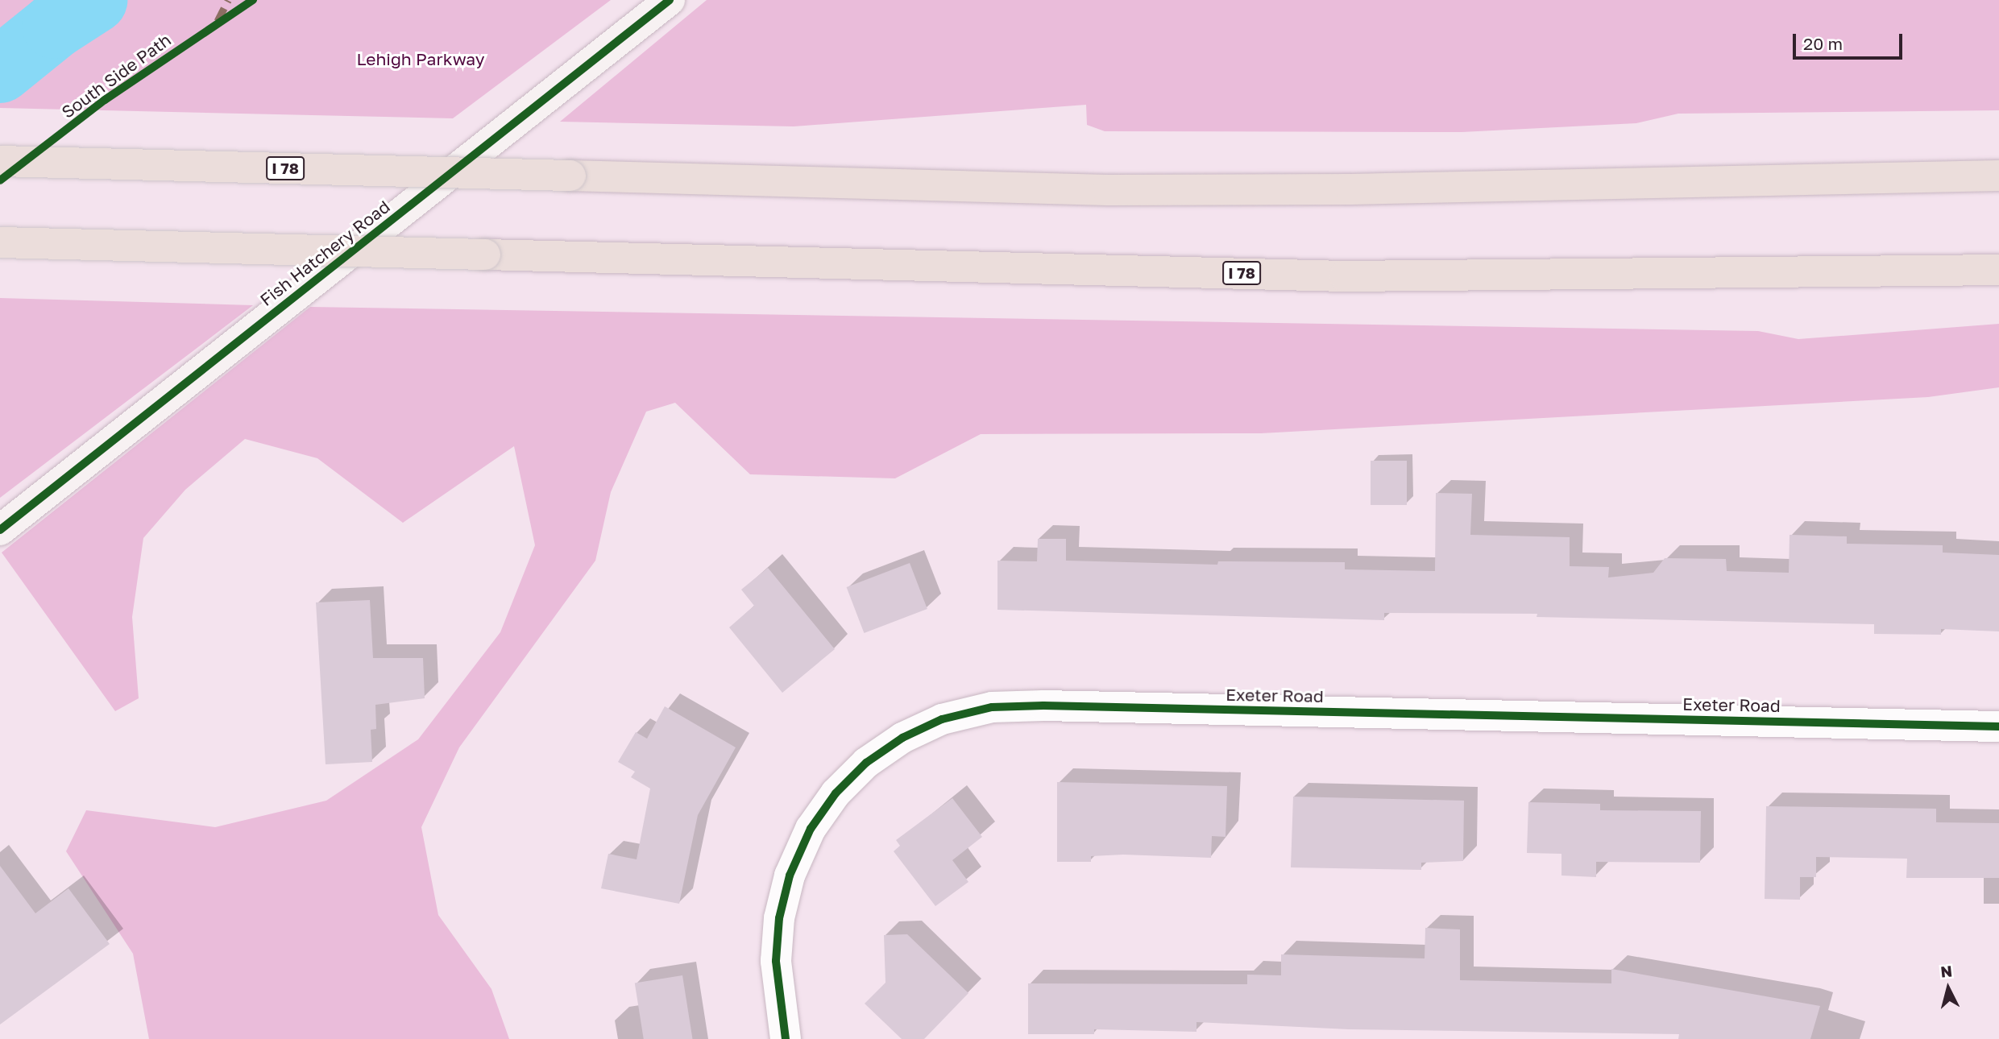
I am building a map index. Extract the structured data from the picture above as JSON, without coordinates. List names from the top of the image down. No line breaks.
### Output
{"streets":{"highway":["I 78"],"street":["Fish Hatchery Road","Exeter Road"],"cycle path":["South Side Path"]},"parks":["Lehigh Parkway"],"scale_bar":"20 m","north":"top"}
